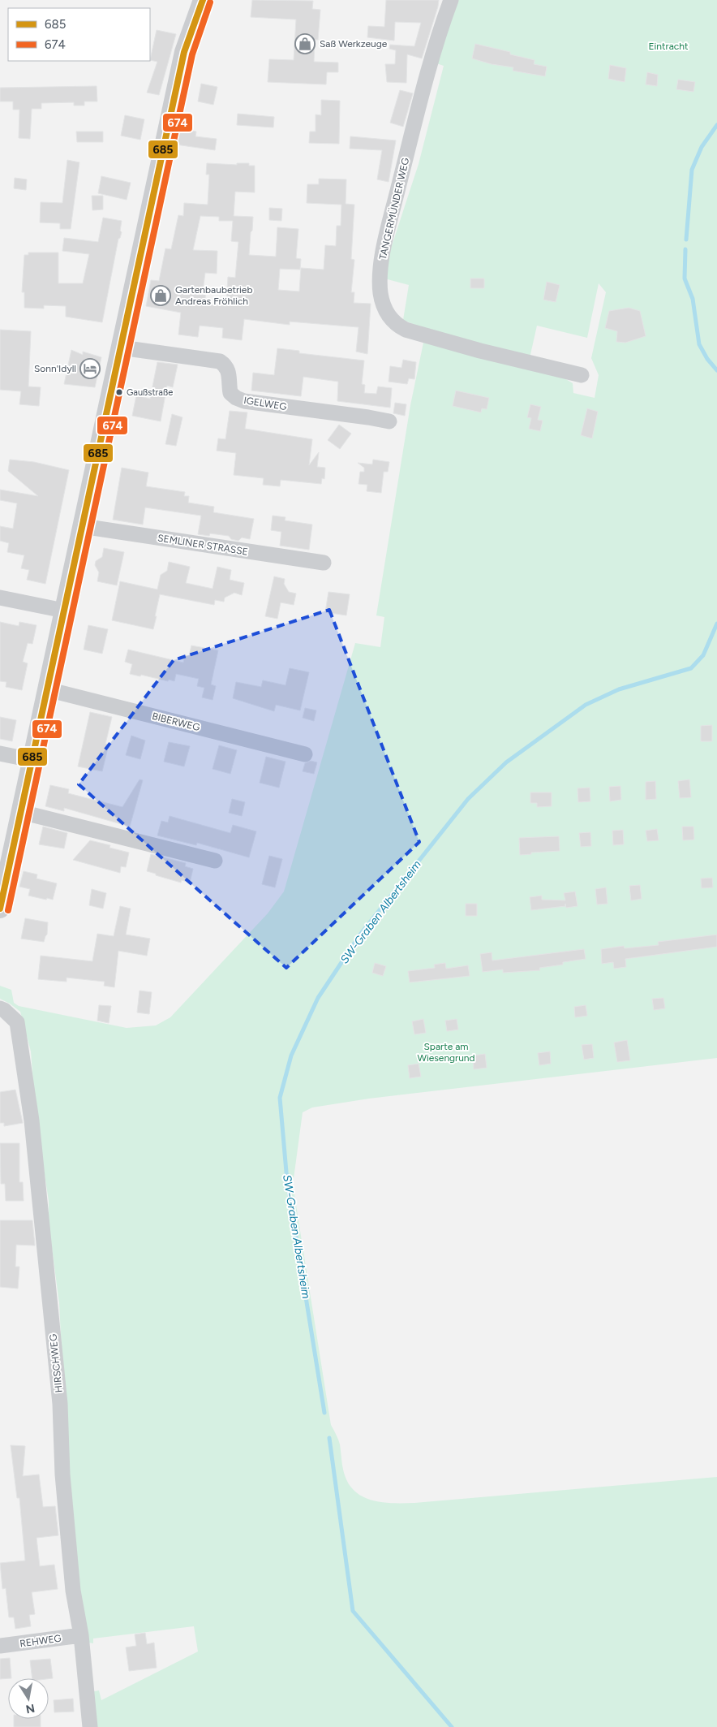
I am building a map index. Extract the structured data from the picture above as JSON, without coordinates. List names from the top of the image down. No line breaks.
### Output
{"streets":{"street":["TANGERMÜNDER WEG","IGELWEG","SEMLINER STRASSE","BIBERWEG","HIRSCHWEG","REHWEG"]},"crossings":[["HIRSCHWEG","REHWEG"]],"water":["SW-Graben Albertsheim"],"parks":["Eintracht","Sparte am Wiesengrund"],"places":{"shop":["Saß Werkzeuge","Gartenbaubetrieb Andreas Fröhlich"],"hotel":["Sonn'Idyll"],"other":["Gaußstraße"]},"lines":["transit line 685","transit line 674"],"legend":["685","674"],"north":"bottom"}
